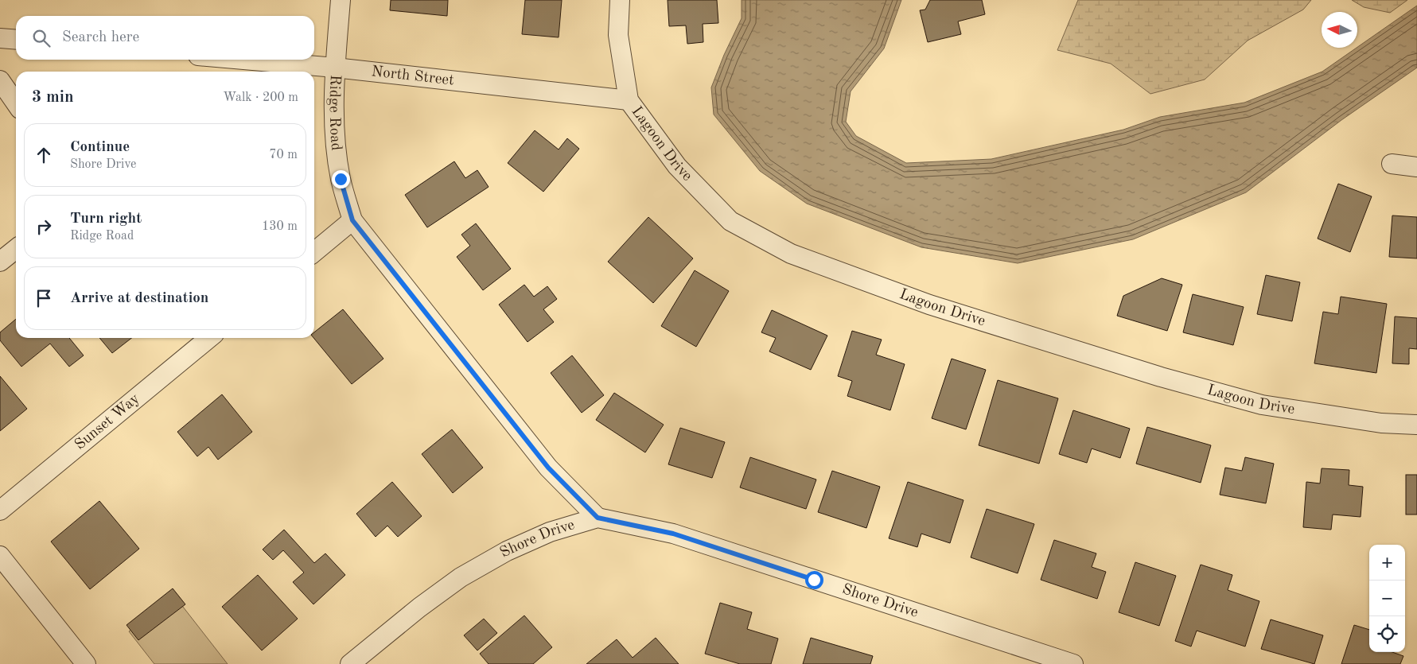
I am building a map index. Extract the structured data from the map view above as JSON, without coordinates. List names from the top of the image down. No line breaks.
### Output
{"streets":{"street":["North Street","Ridge Road","Lagoon Drive","Sunset Way","Shore Drive"]},"crossings":[["North Street","Ridge Road"],["North Street","Lagoon Drive"],["Ridge Road","Shore Drive"]],"north":"left","page":{"search":"Search here","heading":["3 min","Walk · 200 m"],"list":[["Continue","Shore Drive","70 m"],["Turn right","Ridge Road","130 m"],"Arrive at destination"],"map_buttons":["+","−"]}}
